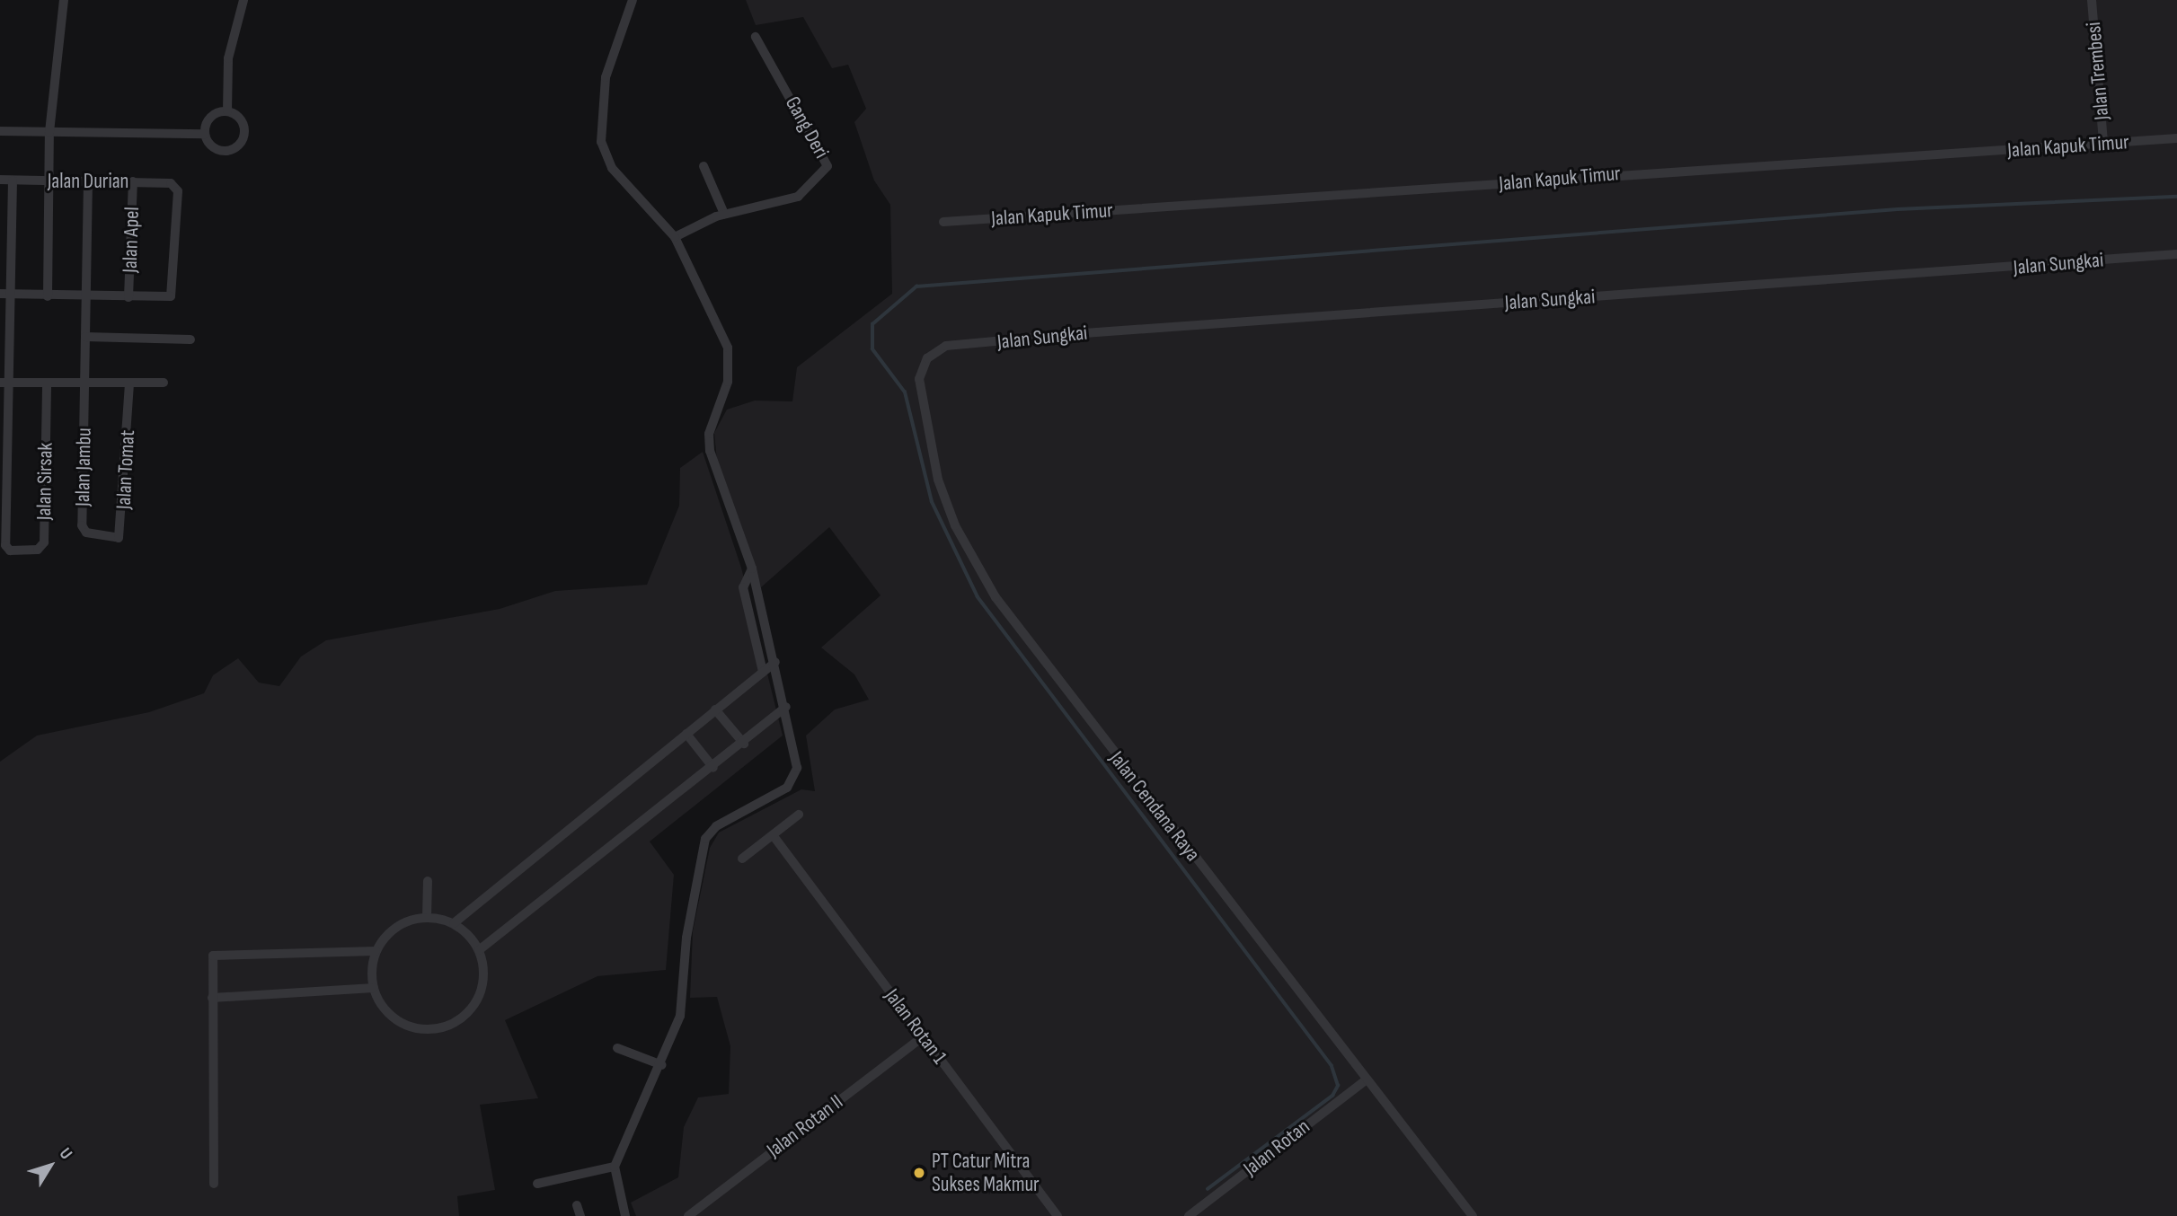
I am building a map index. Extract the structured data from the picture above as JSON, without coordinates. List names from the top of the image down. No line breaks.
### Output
{"streets":{"street":["Jalan Trembesi","Gang Deri","Jalan Kapuk Timur","Jalan Durian","Jalan Apel","Jalan Sungkai","Jalan Jambu","Jalan Tomat","Jalan Sirsak","Jalan Cendana Raya","Jalan Rotan 1","Jalan Rotan II","Jalan Rotan"]},"crossings":[["Jalan Trembesi","Jalan Kapuk Timur"],["Jalan Durian","Jalan Apel"],["Jalan Sungkai","Jalan Cendana Raya"],["Jalan Jambu","Jalan Tomat"],["Jalan Cendana Raya","Jalan Rotan"],["Jalan Rotan 1","Jalan Rotan II"]],"places":["PT Catur Mitra Sukses Makmur"],"north":"top right"}
